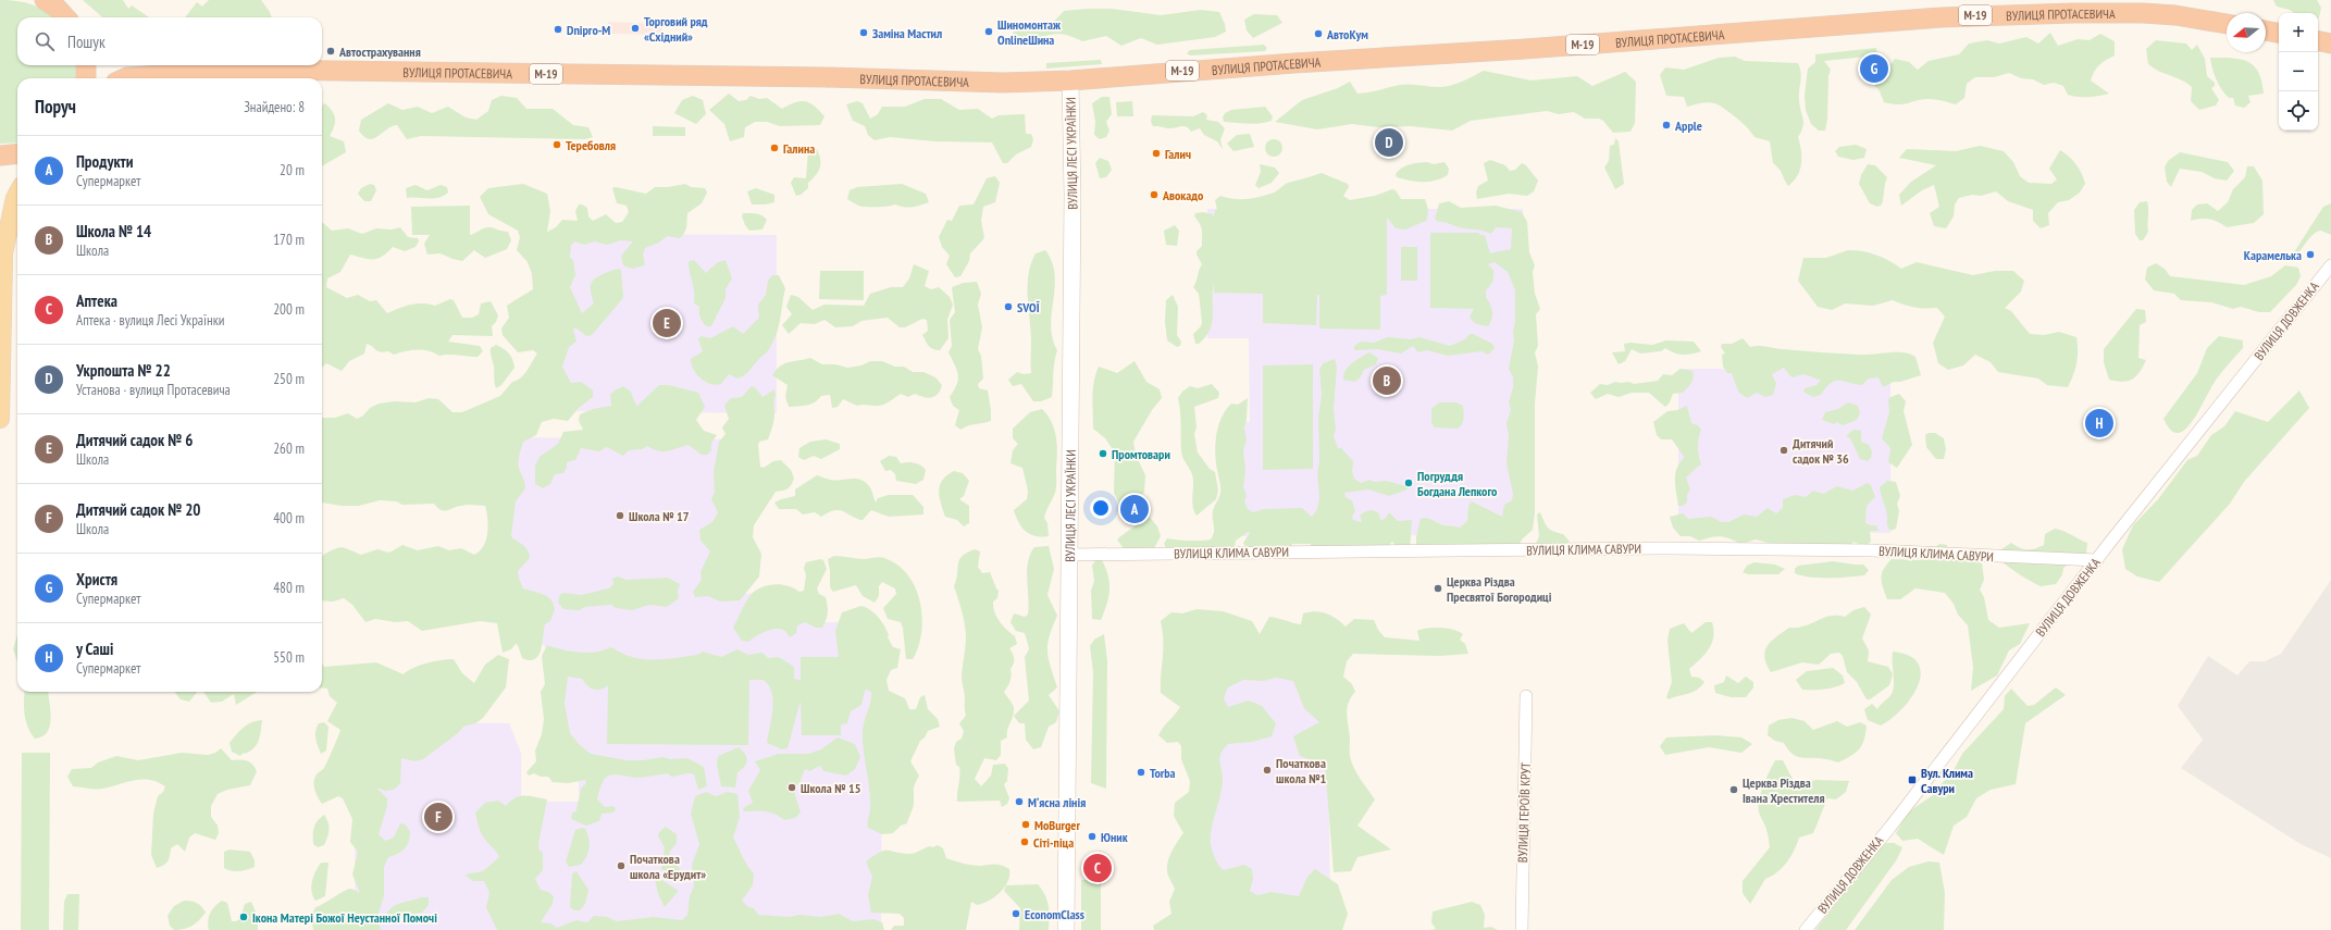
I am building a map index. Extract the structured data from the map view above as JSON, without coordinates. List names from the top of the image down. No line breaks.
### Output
{"streets":{"highway":["ВУЛИЦЯ ПРОТАСЕВИЧА","М-19"],"main road":["ВУЛИЦЯ ЛЕСІ УКРАЇНКИ"],"street":["ВУЛИЦЯ ДОВЖЕНКА","ВУЛИЦЯ КЛИМА САВУРИ","ВУЛИЦЯ ГЕРОЇВ КРУТ"]},"crossings":[["ВУЛИЦЯ ПРОТАСЕВИЧА","ВУЛИЦЯ ЛЕСІ УКРАЇНКИ"],["ВУЛИЦЯ ЛЕСІ УКРАЇНКИ","ВУЛИЦЯ КЛИМА САВУРИ"],["ВУЛИЦЯ ДОВЖЕНКА","ВУЛИЦЯ КЛИМА САВУРИ"]],"places":{"other":["Торговий ряд «Східний»","Dnipro-M","Шиномонтаж OnlineШина","Заміна Мастил","АвтоКум","Автострахування","Apple","Теребовля","Галина","Галич","Авокадо","Карамелька","SVOЇ","Дитячий садок № 36","Промтовари","Погруддя Богдана Лепкого","Школа № 17","Церква Різдва Пресвятої Богородиці","Початкова школа №1","Torba","Школа № 15","Церква Різдва Івана Хрестителя","Мʼясна лінія","MoBurger","Юник","Сіті-піца","Початкова школа «Ерудит»","EconomClass","Ікона Матері Божої Неустанної Помочі"],"transit":["Вул. Клима Савури"]},"north":"left","page":{"map_buttons":["+","−"],"search":"Пошук","pins":["G","D","E","B","H","A","F","C"],"heading":["Поруч","Знайдено: 8"],"list":[{"mark":"A","name":"Продукти","note":"Супермаркет","value":"20 m"},{"mark":"B","name":"Школа № 14","note":"Школа","value":"170 m"},{"mark":"C","name":"Аптека","note":"Аптека · вулиця Лесі Українки","value":"200 m"},{"mark":"D","name":"Укрпошта № 22","note":"Установа · вулиця Протасевича","value":"250 m"},{"mark":"E","name":"Дитячий садок № 6","note":"Школа","value":"260 m"},{"mark":"F","name":"Дитячий садок № 20","note":"Школа","value":"400 m"},{"mark":"G","name":"Христя","note":"Супермаркет","value":"480 m"},{"mark":"H","name":"у Саші","note":"Супермаркет","value":"550 m"}]}}
